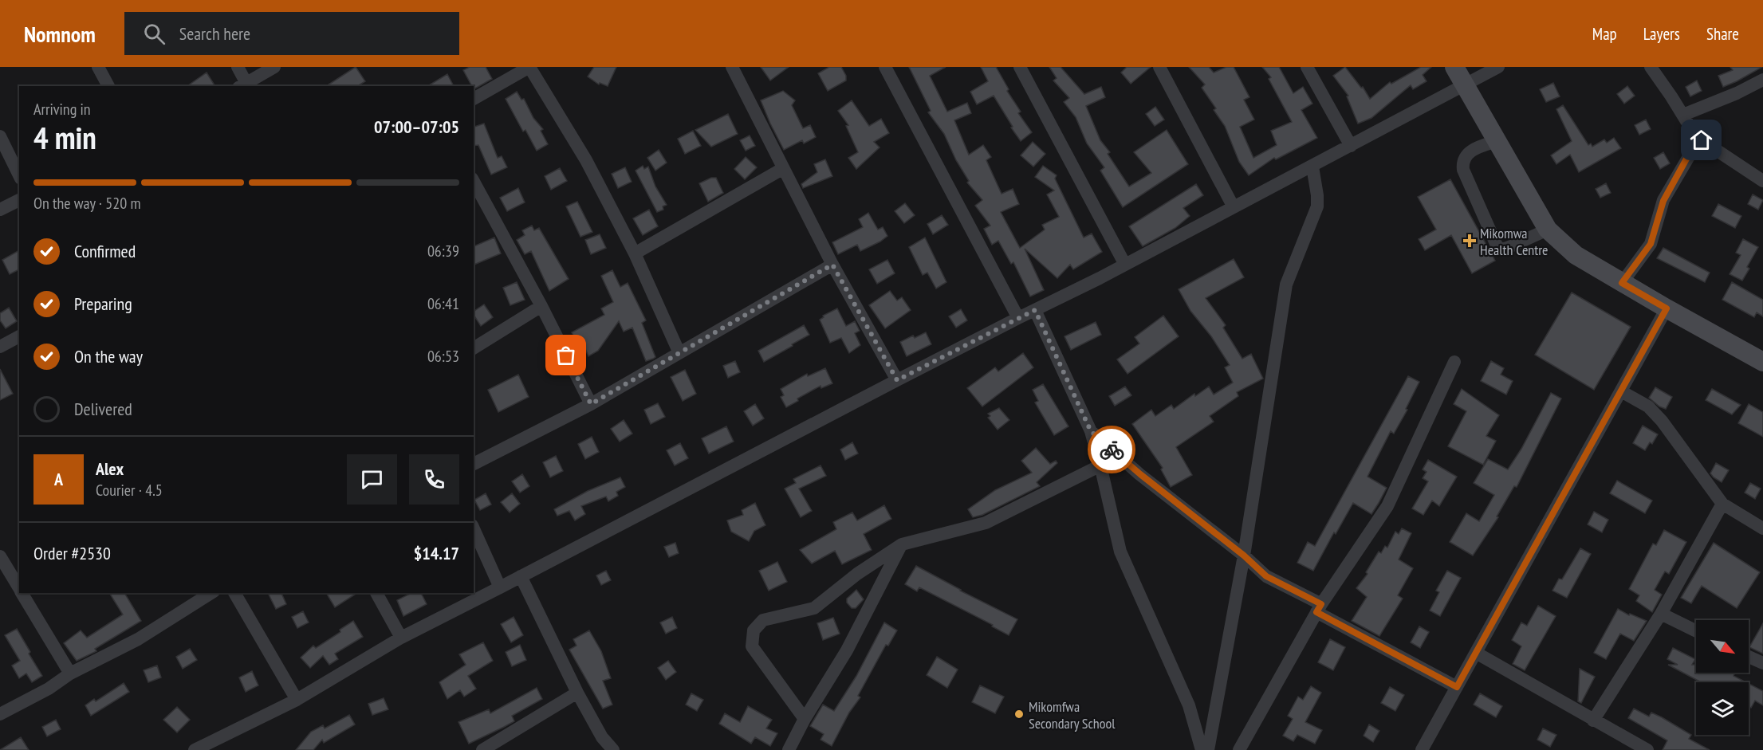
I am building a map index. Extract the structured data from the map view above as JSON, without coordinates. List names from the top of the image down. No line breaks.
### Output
{"places":{"health":["Mikomwa Health Centre"],"other":["Mikomfwa Secondary School"]},"north":"bottom right","page":{"header":"Nomnom","search":"Search here","nav":["Map","Layers","Share"],"heading":["4 min","Arriving in","07:00–07:05"],"panel":["Alex","Courier · 4.5","Order #2530","$14.17"],"bar":"On the way · 520 m","list":[["Confirmed","06:39"],["Preparing","06:41"],["On the way","06:53"],"Delivered"],"round":"A"}}
